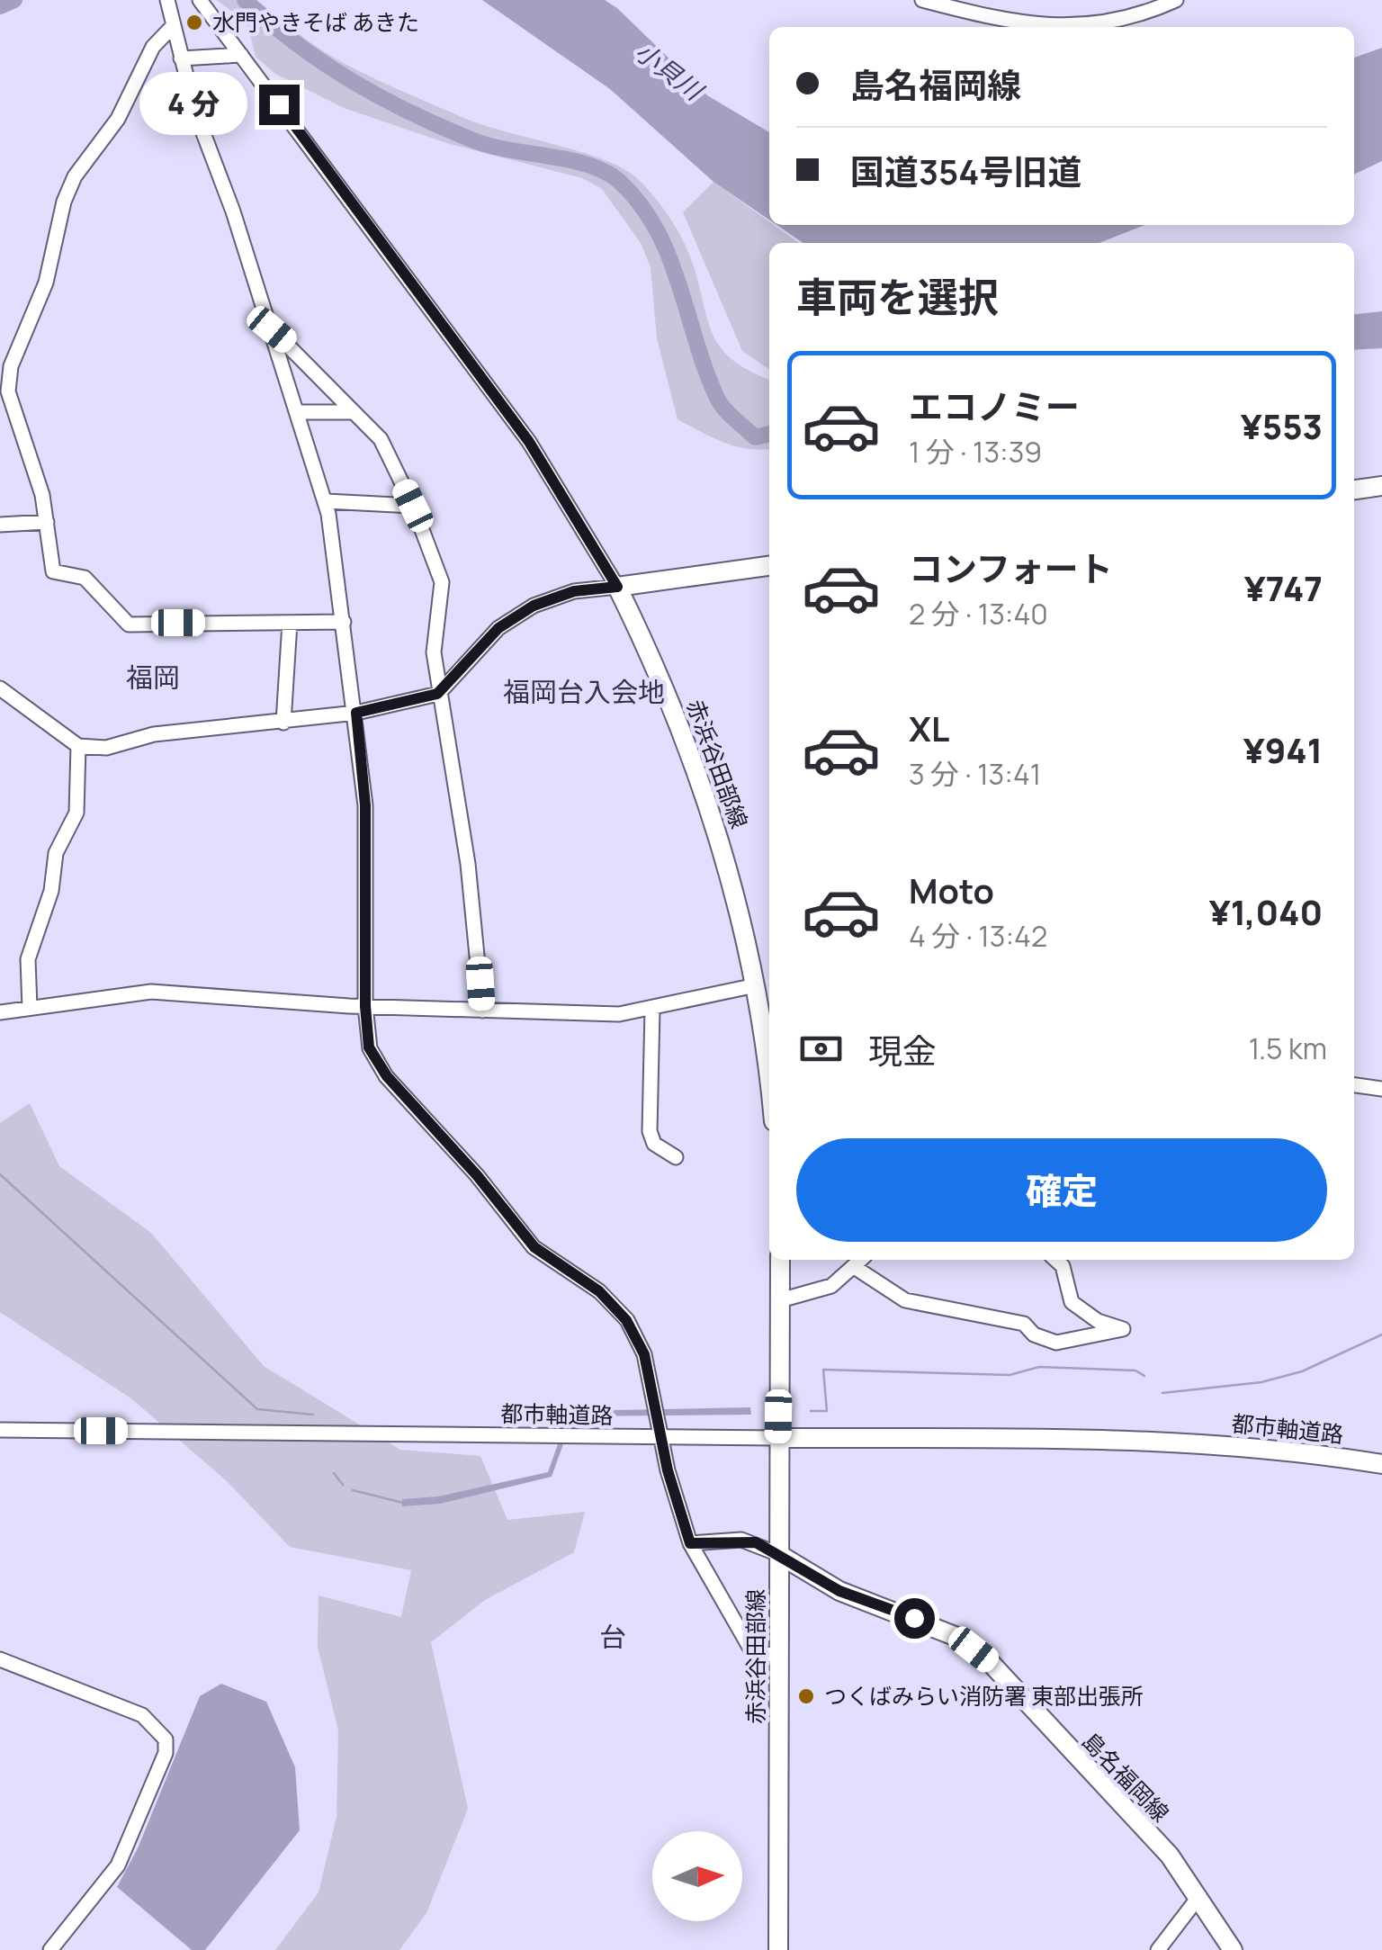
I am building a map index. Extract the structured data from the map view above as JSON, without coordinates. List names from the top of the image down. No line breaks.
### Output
{"streets":{"main road":["赤浜谷田部線","都市軸道路","島名福岡線"]},"crossings":[["赤浜谷田部線","都市軸道路"],["赤浜谷田部線","島名福岡線"]],"districts":["福岡","福岡台入会地","台"],"water":["小貝川"],"places":["水門やきそば あきた","つくばみらい消防署 東部出張所"],"north":"right","page":{"banner":["島名福岡線","国道354号旧道"],"bubble":"4 分","heading":"車両を選択","list":[{"name":"エコノミー","note":"1 分 · 13:39","value":"¥553"},{"name":"コンフォート","note":"2 分 · 13:40","value":"¥747"},{"name":"XL","note":"3 分 · 13:41","value":"¥941"},{"name":"Moto","note":"4 分 · 13:42","value":"¥1,040"}],"pay":["現金","1.5 km"],"buttons":"確定"}}
